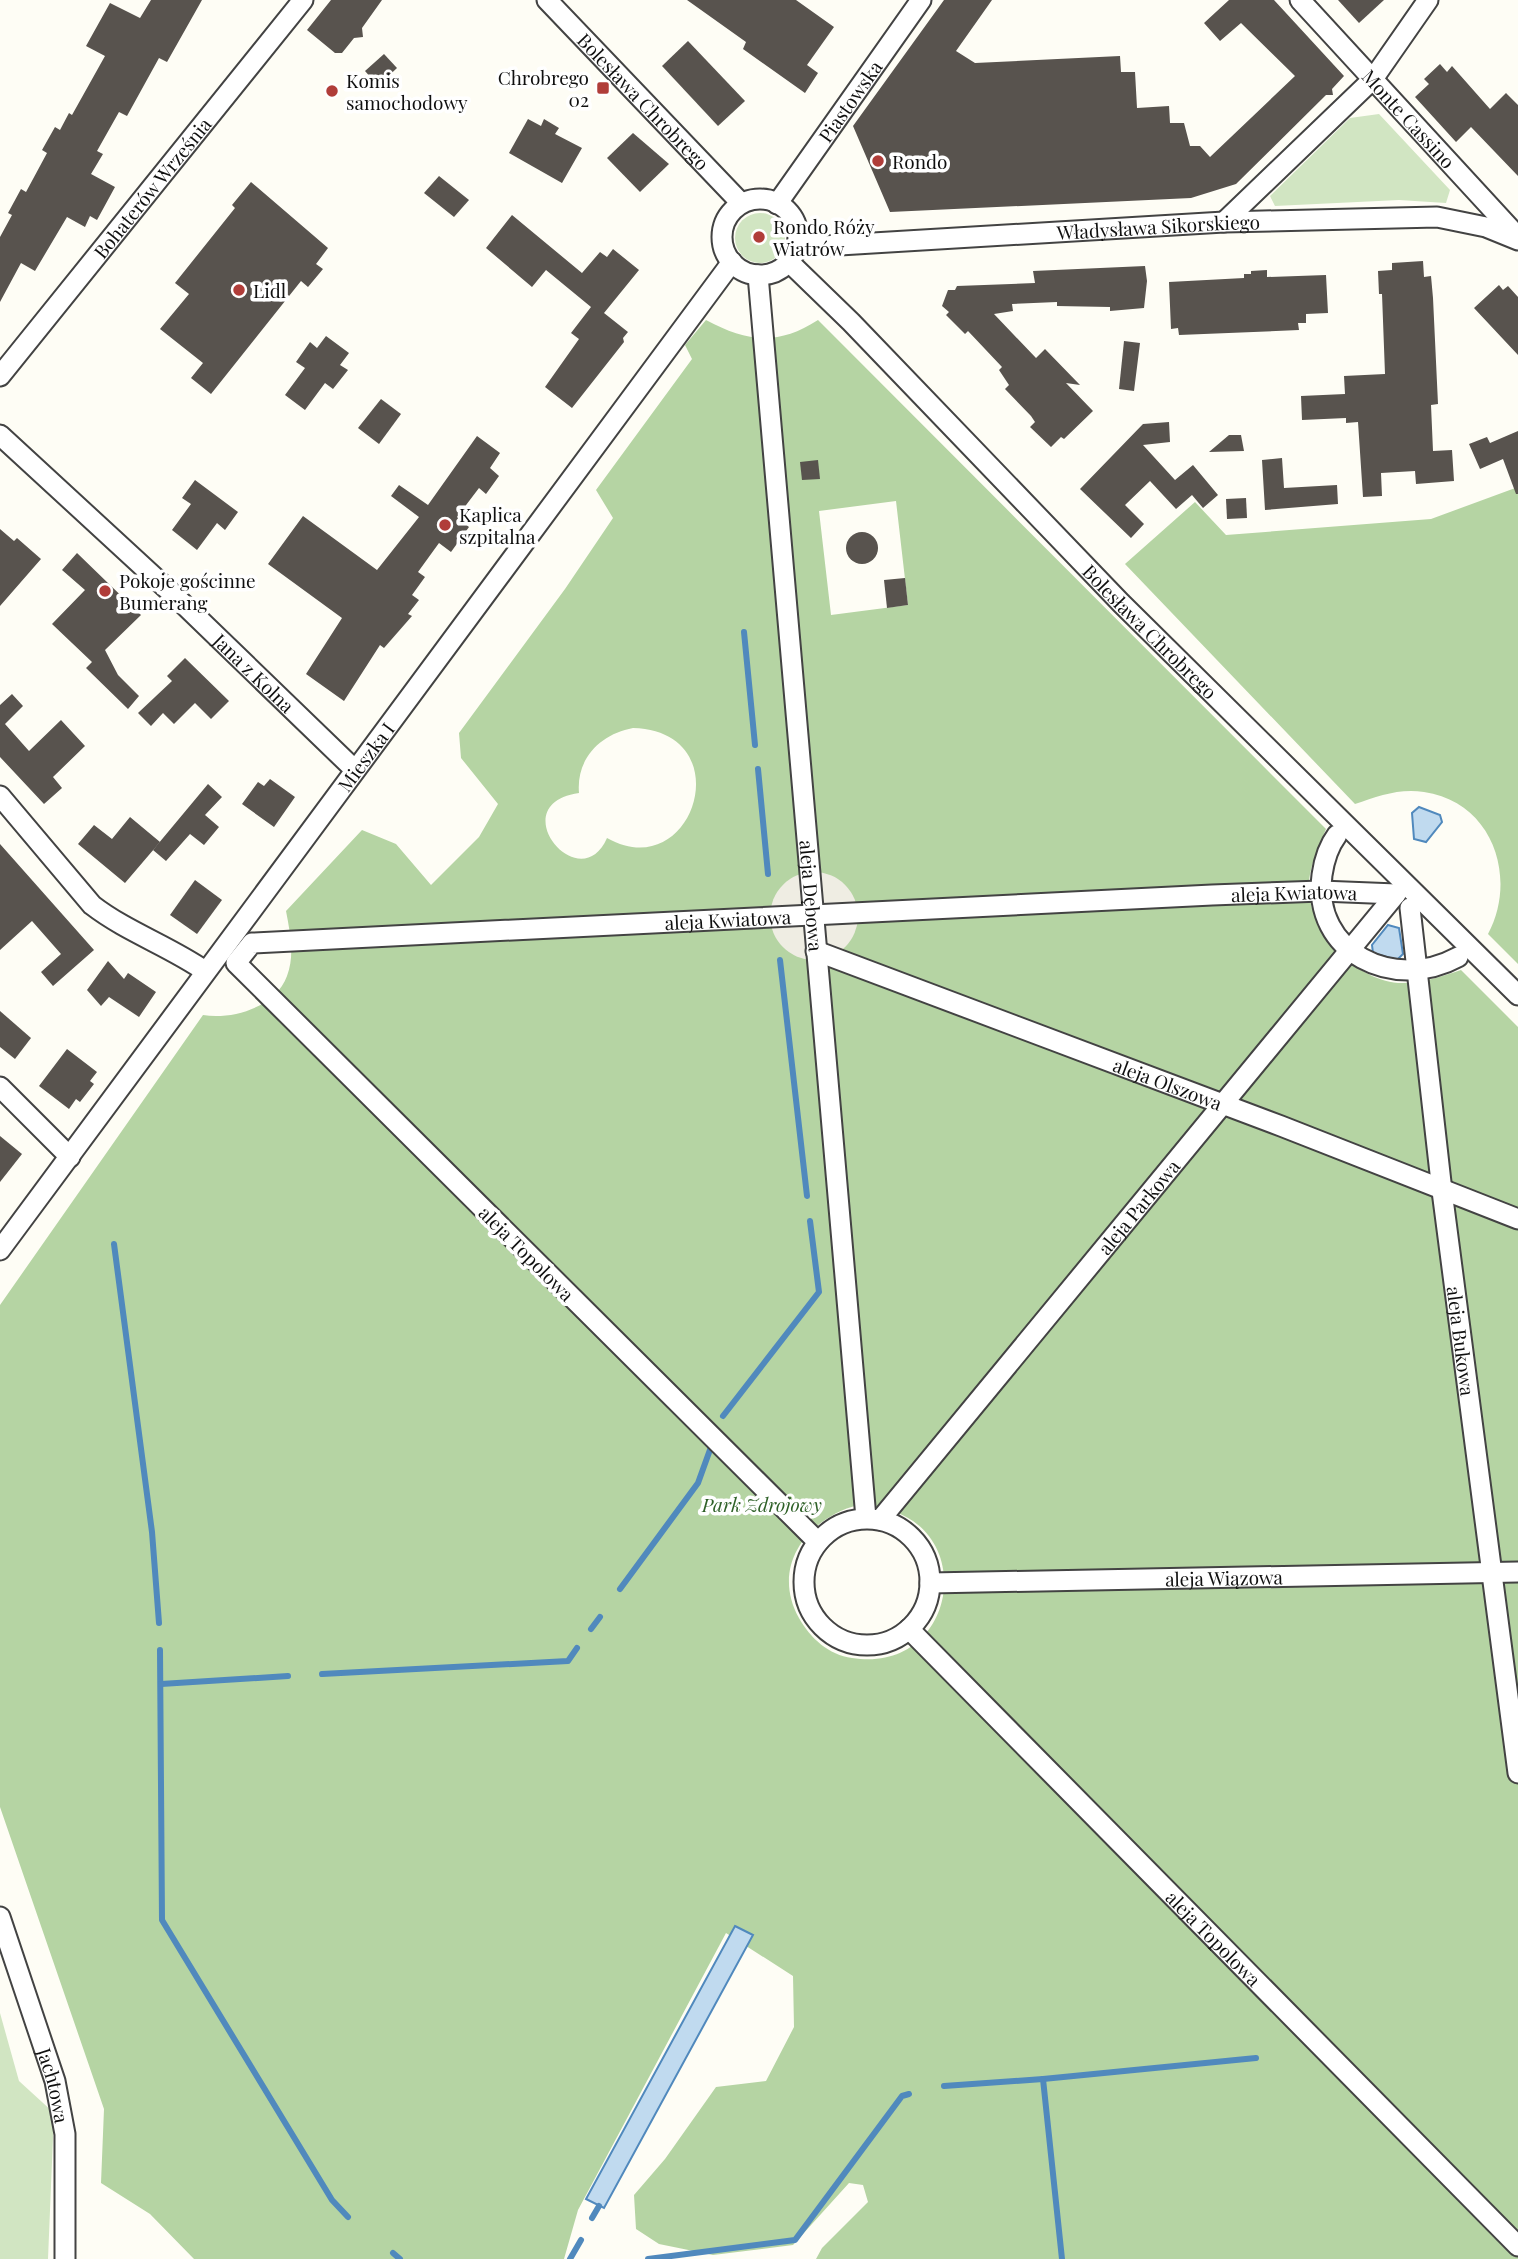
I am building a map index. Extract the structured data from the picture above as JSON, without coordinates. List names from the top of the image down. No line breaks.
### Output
{"streets":{"street":["Bolesława Chrobrego","Piastowska","Monte Cassino","Bohaterów Września","Władysława Sikorskiego","Jana z Kolna","Mieszka I","aleja Kwiatowa","aleja Dębowa","aleja Olszowa","aleja Parkowa","aleja Topolowa","aleja Bukowa","aleja Wiązowa","Jachtowa"]},"crossings":[["Bolesława Chrobrego","Piastowska"],["Bolesława Chrobrego","Władysława Sikorskiego"],["Bolesława Chrobrego","Mieszka I"],["Bolesława Chrobrego","aleja Dębowa"],["Piastowska","Władysława Sikorskiego"],["Piastowska","Mieszka I"],["Piastowska","aleja Dębowa"],["Monte Cassino","Władysława Sikorskiego"],["Władysława Sikorskiego","Mieszka I"],["Władysława Sikorskiego","aleja Dębowa"],["Jana z Kolna","Mieszka I"],["Mieszka I","aleja Dębowa"],["aleja Kwiatowa","aleja Dębowa"],["aleja Kwiatowa","aleja Parkowa"],["aleja Kwiatowa","aleja Topolowa"],["aleja Kwiatowa","aleja Bukowa"],["aleja Dębowa","aleja Olszowa"],["aleja Dębowa","aleja Parkowa"],["aleja Dębowa","aleja Topolowa"],["aleja Dębowa","aleja Wiązowa"],["aleja Olszowa","aleja Parkowa"],["aleja Olszowa","aleja Bukowa"],["aleja Parkowa","aleja Topolowa"],["aleja Parkowa","aleja Bukowa"],["aleja Parkowa","aleja Wiązowa"],["aleja Topolowa","aleja Wiązowa"],["aleja Bukowa","aleja Wiązowa"]],"parks":["Park Zdrojowy"],"places":{"transit":["Chrobrego 02"],"other":["Komis samochodowy","Rondo","Rondo Róży Wiatrów","Lidl","Kaplica szpitalna","Pokoje gościnne Bumerang"]}}
